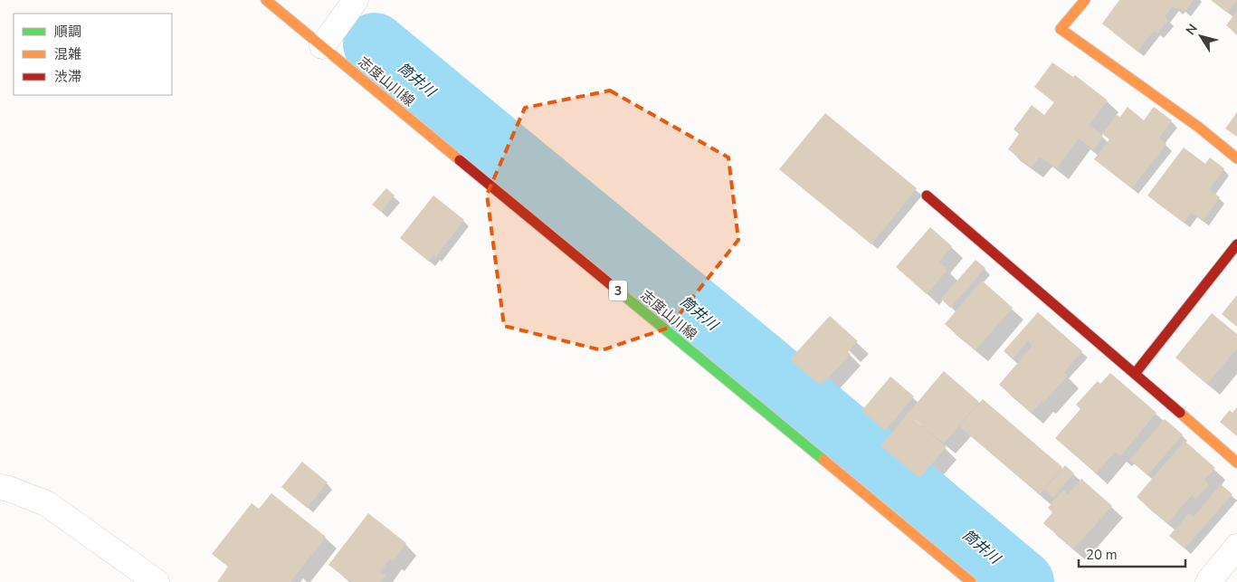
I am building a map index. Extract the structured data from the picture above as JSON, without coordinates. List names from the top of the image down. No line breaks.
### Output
{"streets":{"main road":["志度山川線","3"]},"water":["筒井川"],"legend":["順調","混雑","渋滞"],"scale_bar":"20 m","north":"top left"}
